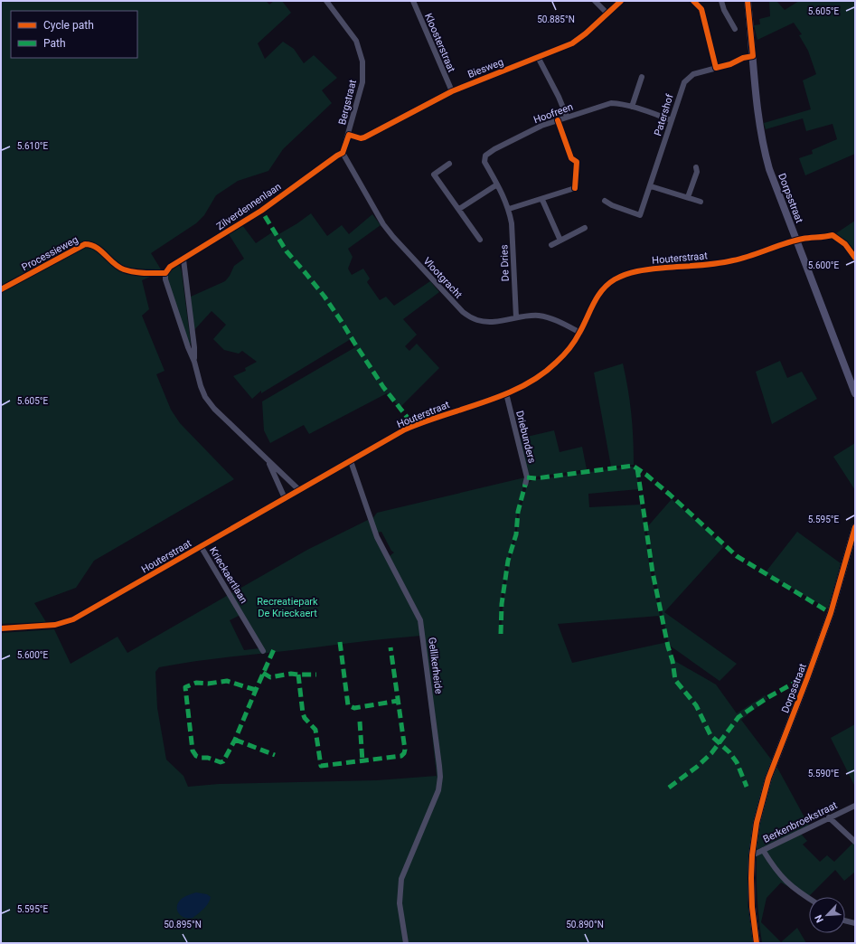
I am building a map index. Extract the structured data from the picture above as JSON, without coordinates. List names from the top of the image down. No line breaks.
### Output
{"streets":{"street":["Kloosterstraat","Biesweg","Bergstraat","Hoofreen","Patershof","Dorpsstraat","Zilverdennenlaan","Houterstraat","De Dries","Vlootgracht","Driebunders","Krieckaertlaan","Gellikerheide","Berkenbroekstraat"],"cycle path":["Processieweg"]},"crossings":[["Kloosterstraat","Biesweg"],["Biesweg","Bergstraat"],["Bergstraat","Zilverdennenlaan"],["Bergstraat","Vlootgracht"],["Hoofreen","Patershof"],["Hoofreen","De Dries"],["Patershof","Dorpsstraat"],["Dorpsstraat","Houterstraat"],["Dorpsstraat","Berkenbroekstraat"],["Zilverdennenlaan","Houterstraat"],["Zilverdennenlaan","Vlootgracht"],["Houterstraat","Vlootgracht"],["Houterstraat","Driebunders"],["Houterstraat","Krieckaertlaan"],["Houterstraat","Gellikerheide"],["De Dries","Vlootgracht"]],"parks":["Recreatiepark De Krieckaert"],"legend":["Cycle path","Path"],"north":"bottom left","coordinates":["5.605°E","50.885°N","5.610°E","5.600°E","5.595°E","5.590°E","50.895°N","50.890°N"]}
